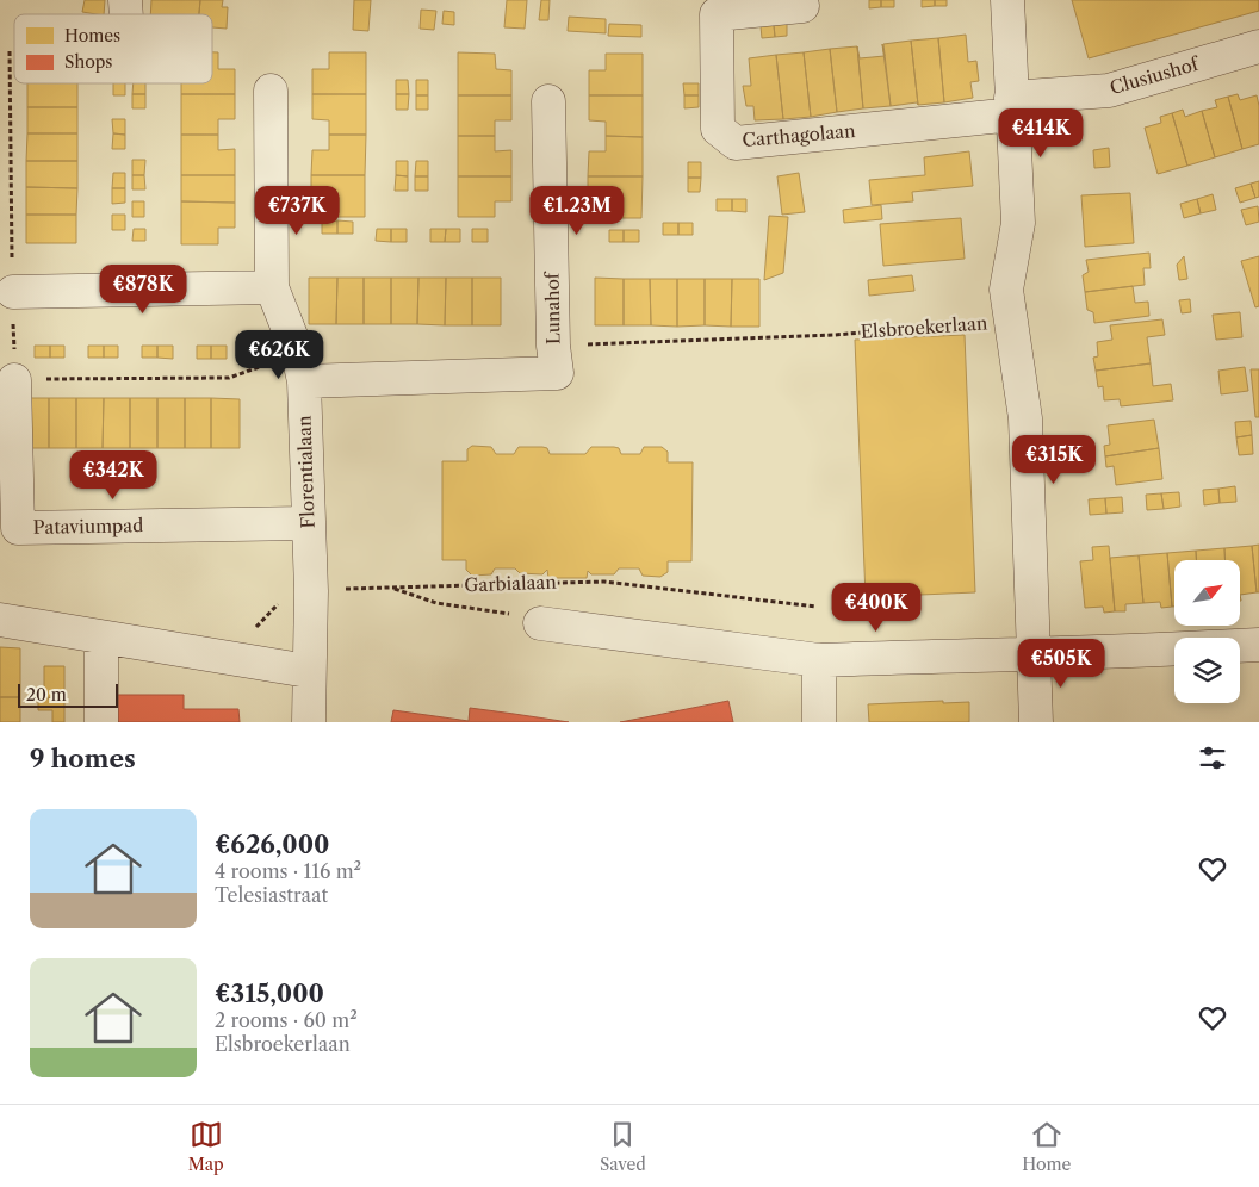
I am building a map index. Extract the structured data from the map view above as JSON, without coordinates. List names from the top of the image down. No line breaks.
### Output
{"streets":{"street":["Clusiushof","Carthagolaan","Lunahof","Elsbroekerlaan","Florentialaan","Pataviumpad"],"path":["Garbialaan"]},"crossings":[["Clusiushof","Carthagolaan"],["Clusiushof","Elsbroekerlaan"],["Carthagolaan","Elsbroekerlaan"],["Lunahof","Florentialaan"],["Florentialaan","Pataviumpad"],["Florentialaan","Garbialaan"]],"legend":["Homes","Shops"],"scale_bar":"20 m","north":"top right","page":{"price":["€414K","€737K","€1.23M","€878K","€626K","€315K","€342K","€400K","€505K"],"scale":"20 m","heading":"9 homes","list":[{"name":"€626,000","note":"4 rooms · 116 m² · Telesiastraat"},{"name":"€315,000","note":"2 rooms · 60 m² · Elsbroekerlaan"}],"tabs":["Map","Saved","Home"]}}
